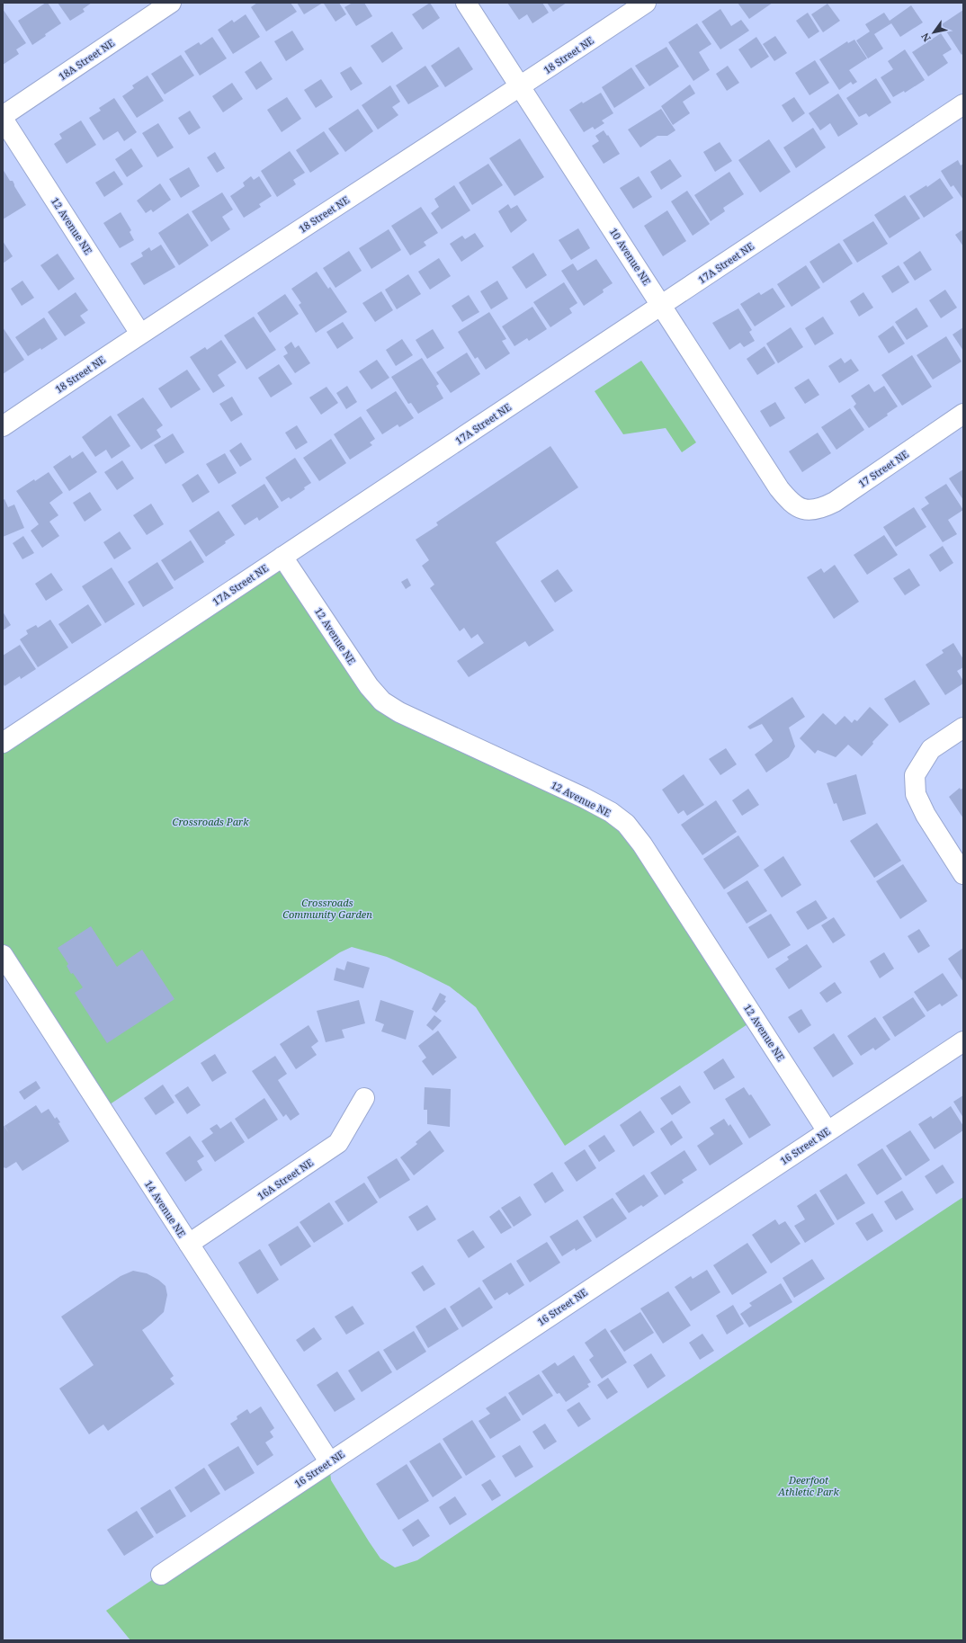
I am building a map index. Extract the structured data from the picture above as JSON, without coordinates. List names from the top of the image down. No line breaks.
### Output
{"streets":{"street":["18 Street NE","18A Street NE","12 Avenue NE","10 Avenue NE","17A Street NE","17 Street NE","16 Street NE","16A Street NE","14 Avenue NE"]},"crossings":[["18 Street NE","12 Avenue NE"],["18 Street NE","10 Avenue NE"],["12 Avenue NE","17A Street NE"],["12 Avenue NE","16 Street NE"],["10 Avenue NE","17A Street NE"],["10 Avenue NE","17 Street NE"],["16 Street NE","14 Avenue NE"],["16A Street NE","14 Avenue NE"]],"parks":["Crossroads Park","Crossroads Community Garden","Deerfoot Athletic Park"],"north":"bottom left"}
